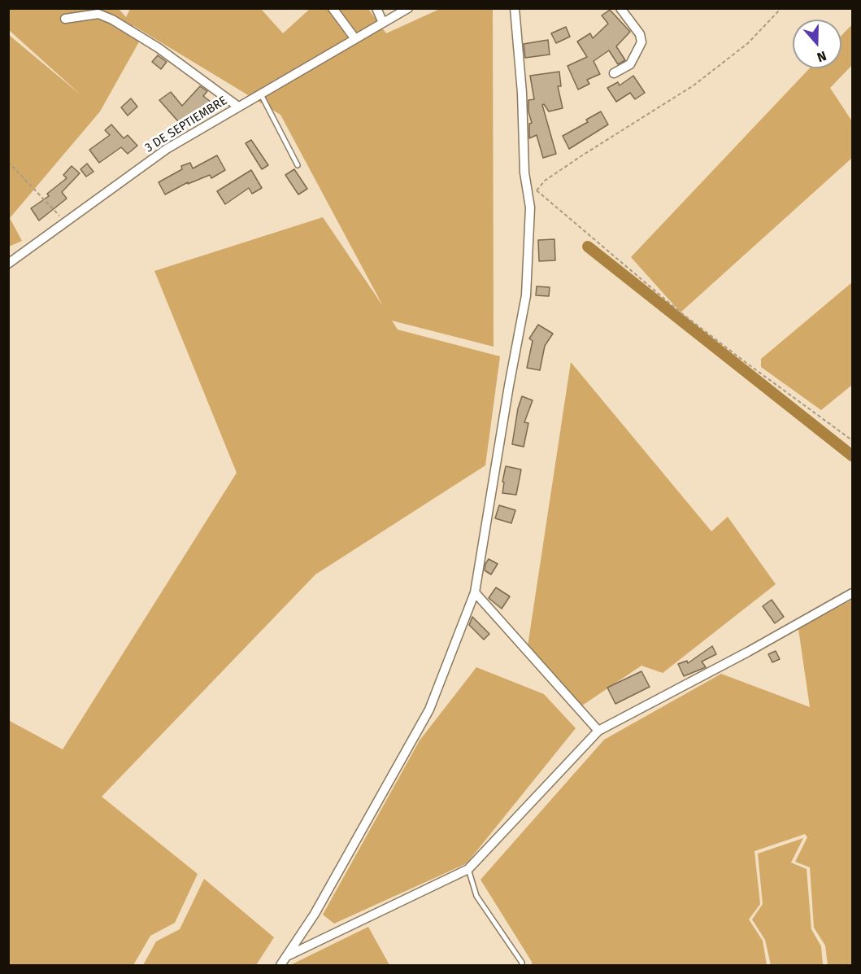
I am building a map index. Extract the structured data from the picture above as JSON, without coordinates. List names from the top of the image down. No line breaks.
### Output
{"streets":{"street":["3 DE SEPTIEMBRE"]},"north":"bottom"}
